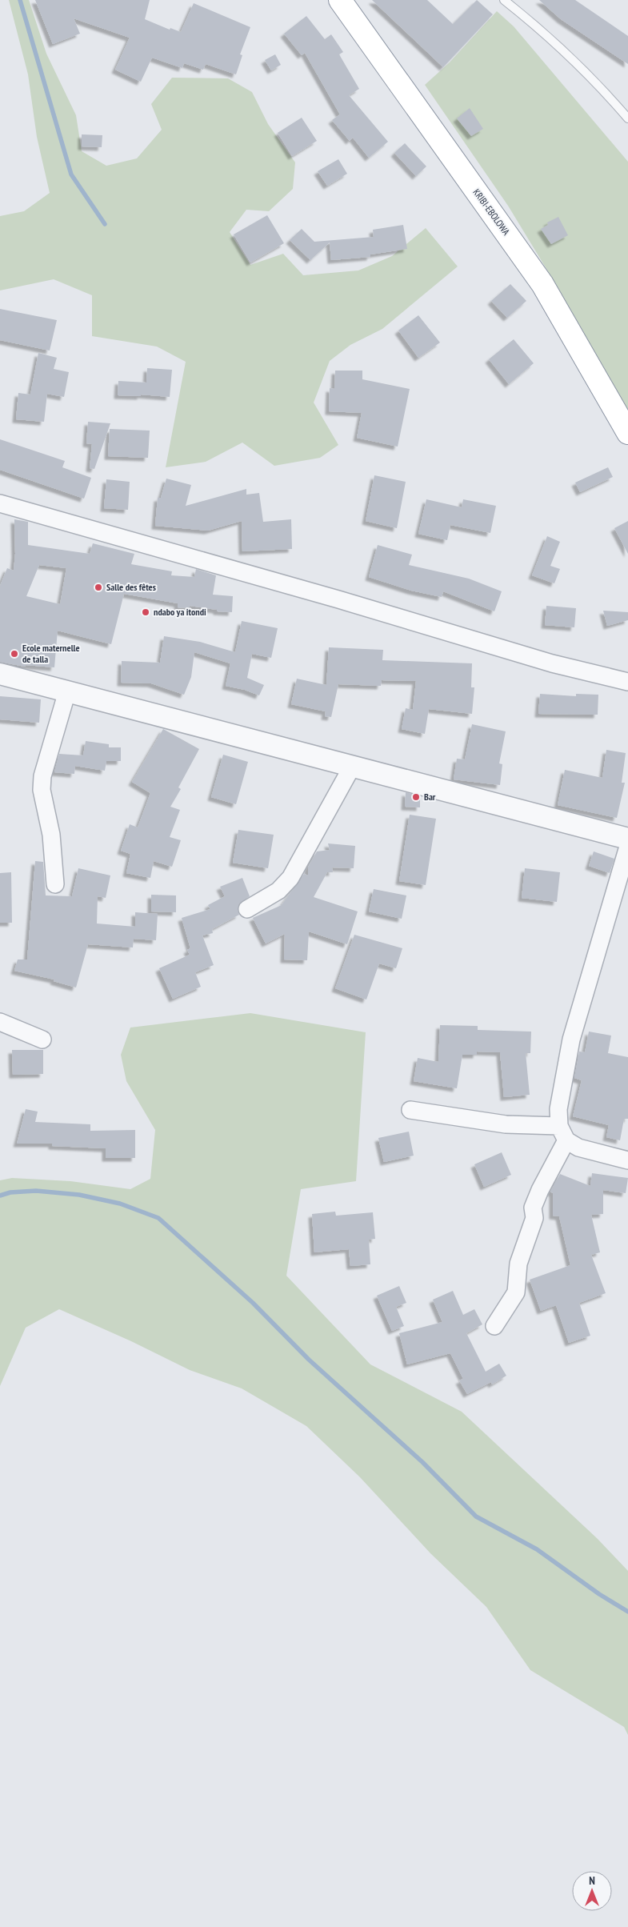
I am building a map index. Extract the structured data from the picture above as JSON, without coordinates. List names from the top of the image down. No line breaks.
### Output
{"streets":{"highway":["KRIBI-EBOLOWA"]},"places":["Salle des fêtes","ndabo ya itondi","Ecole maternelle de talla","Bar"],"north":"top"}
